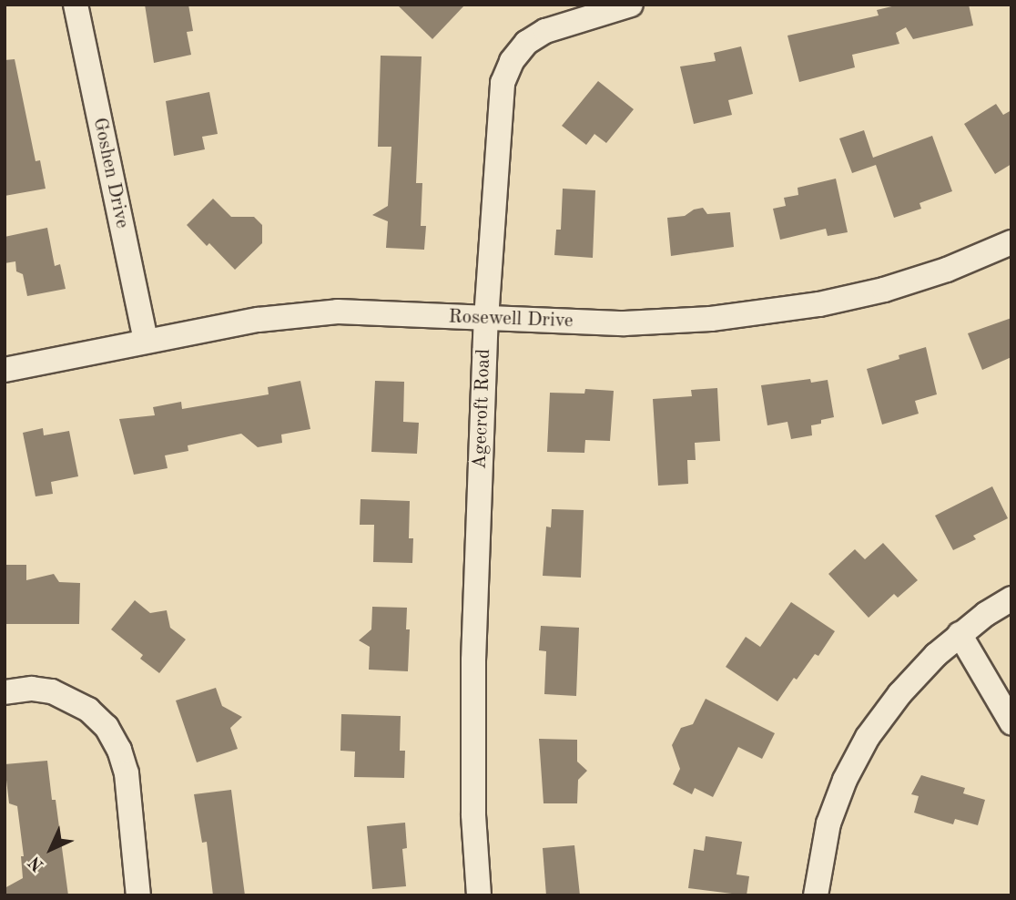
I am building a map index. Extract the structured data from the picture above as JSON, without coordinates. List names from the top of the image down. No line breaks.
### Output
{"streets":{"street":["Goshen Drive","Rosewell Drive","Agecroft Road"]},"crossings":[["Goshen Drive","Rosewell Drive"],["Rosewell Drive","Agecroft Road"]],"north":"bottom left"}
